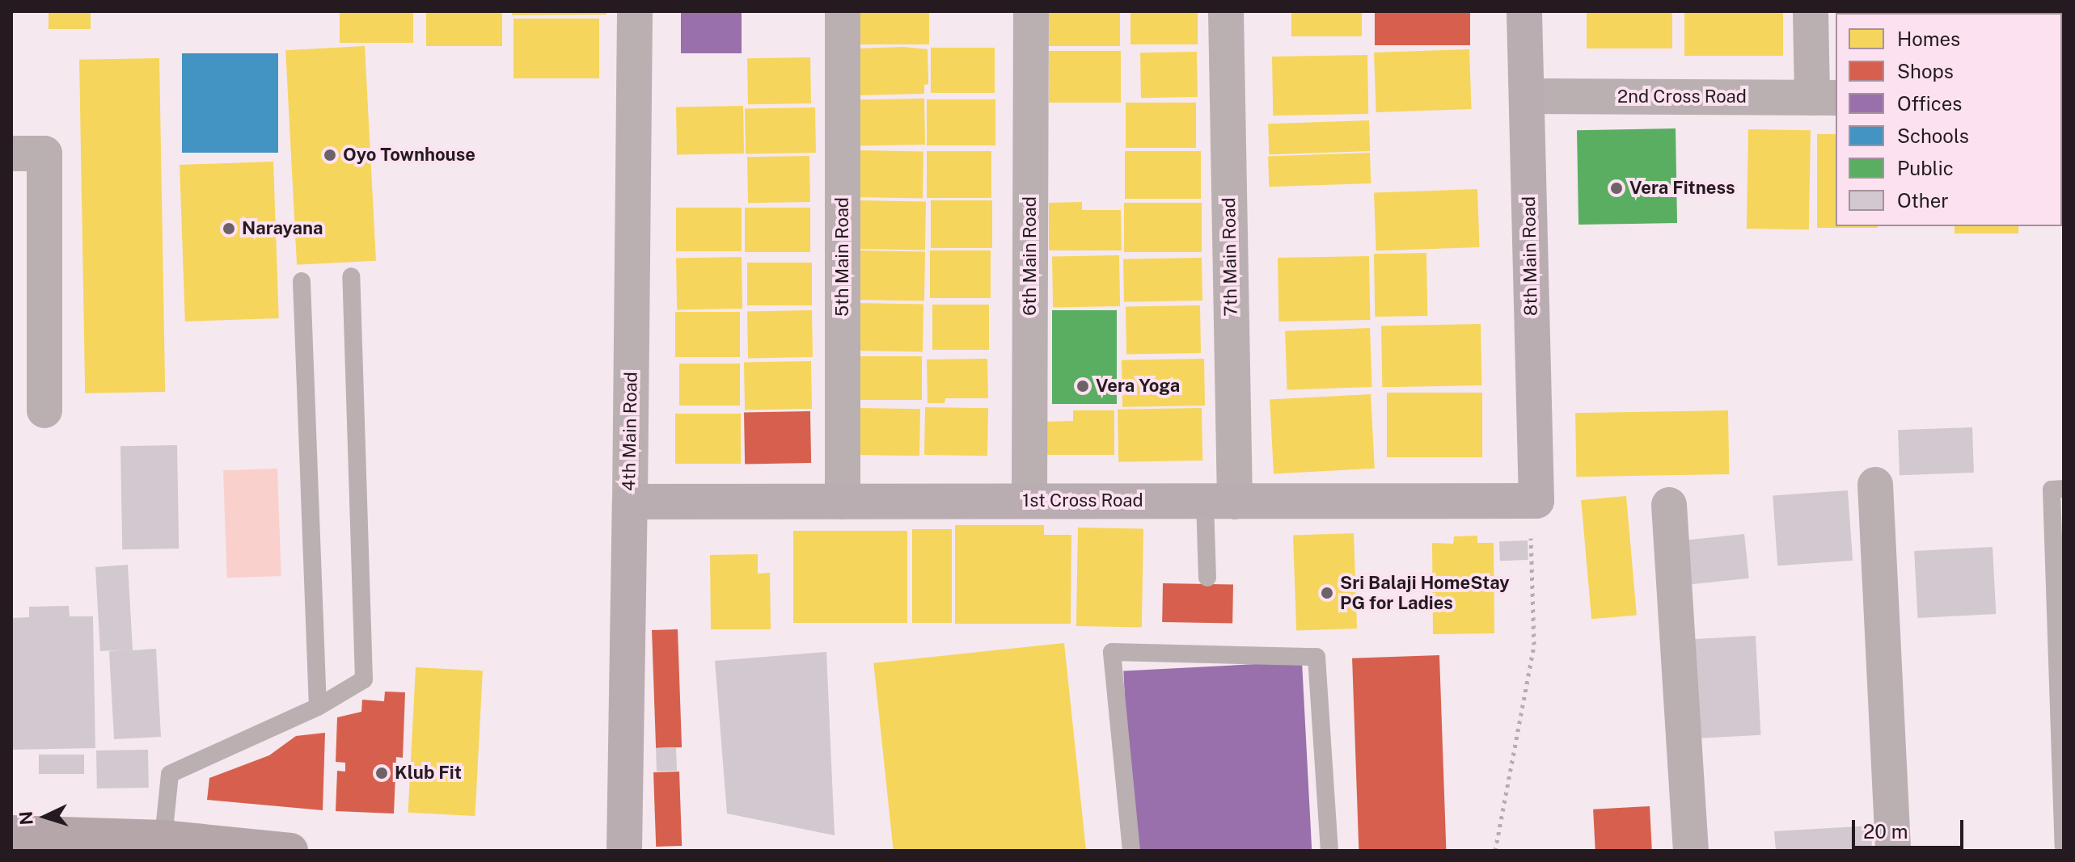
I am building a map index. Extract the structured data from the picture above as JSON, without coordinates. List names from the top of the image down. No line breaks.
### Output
{"streets":{"street":["2nd Cross Road","6th Main Road","8th Main Road","5th Main Road","7th Main Road","4th Main Road","1st Cross Road"]},"crossings":[["2nd Cross Road","8th Main Road"],["6th Main Road","1st Cross Road"],["8th Main Road","1st Cross Road"],["5th Main Road","1st Cross Road"],["7th Main Road","1st Cross Road"],["4th Main Road","1st Cross Road"]],"places":["Oyo Townhouse","Vera Fitness","Narayana","Vera Yoga","Sri Balaji HomeStay PG for Ladies","Klub Fit"],"legend":["Homes","Shops","Offices","Schools","Public","Other"],"scale_bar":"20 m","north":"left"}
